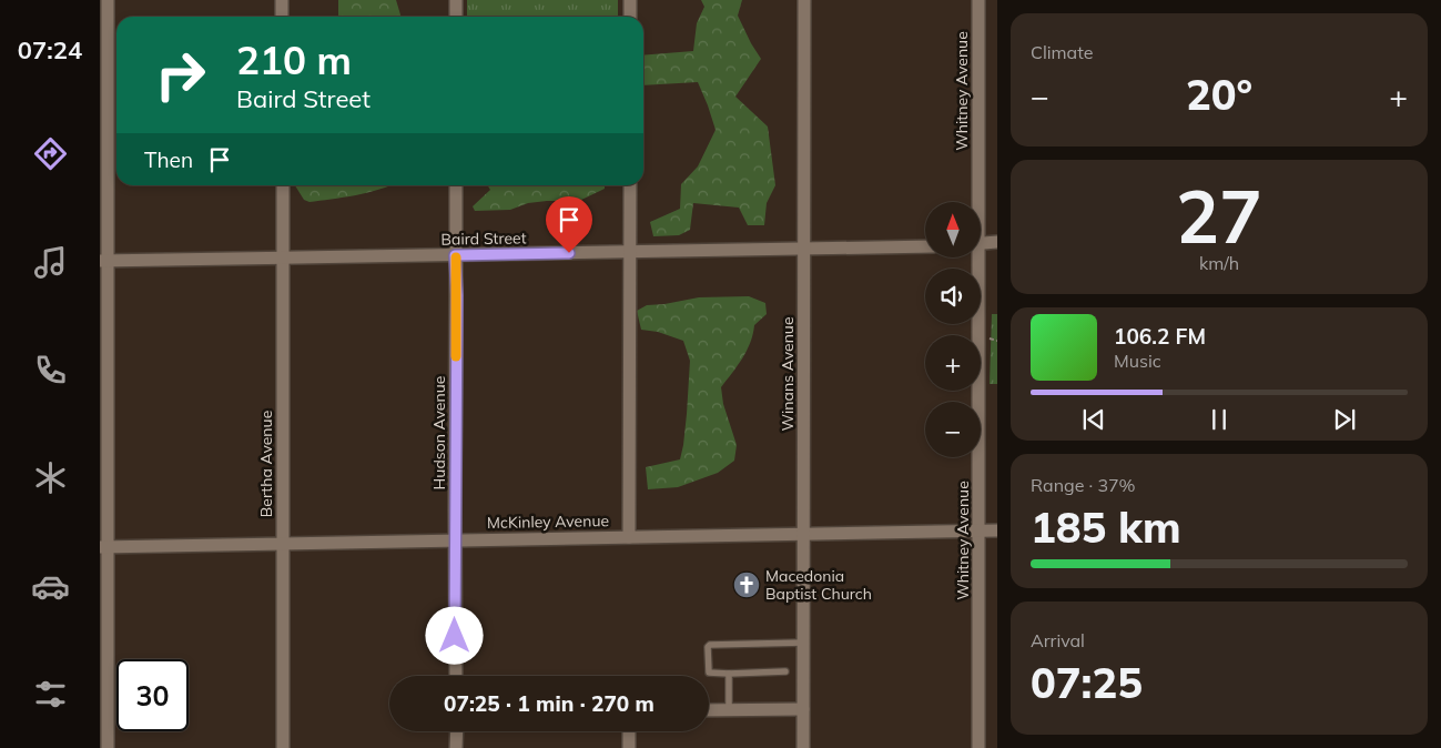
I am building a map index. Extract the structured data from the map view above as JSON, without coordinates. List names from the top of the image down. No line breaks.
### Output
{"streets":{"street":["Whitney Avenue","Baird Street","Winans Avenue","Hudson Avenue","Bertha Avenue","McKinley Avenue"]},"crossings":[["Whitney Avenue","McKinley Avenue"],["Baird Street","Winans Avenue"],["Baird Street","Hudson Avenue"],["Baird Street","Bertha Avenue"],["Winans Avenue","McKinley Avenue"],["Hudson Avenue","McKinley Avenue"],["Bertha Avenue","McKinley Avenue"]],"places":{"church":["Macedonia Baptist Church"]},"north":"top","page":{"tabs":"07:24","tile":["Climate",["27","km/h"],["Range · 37%","185 km"],["Arrival","07:25"]],"turn":["210 m","Baird Street"],"heat":["−","20°","+"],"then":"Then","map_buttons":["+","−"],"song":["106.2 FM","Music"],"limit":"30","trip":"07:25 · 1 min · 270 m"}}
